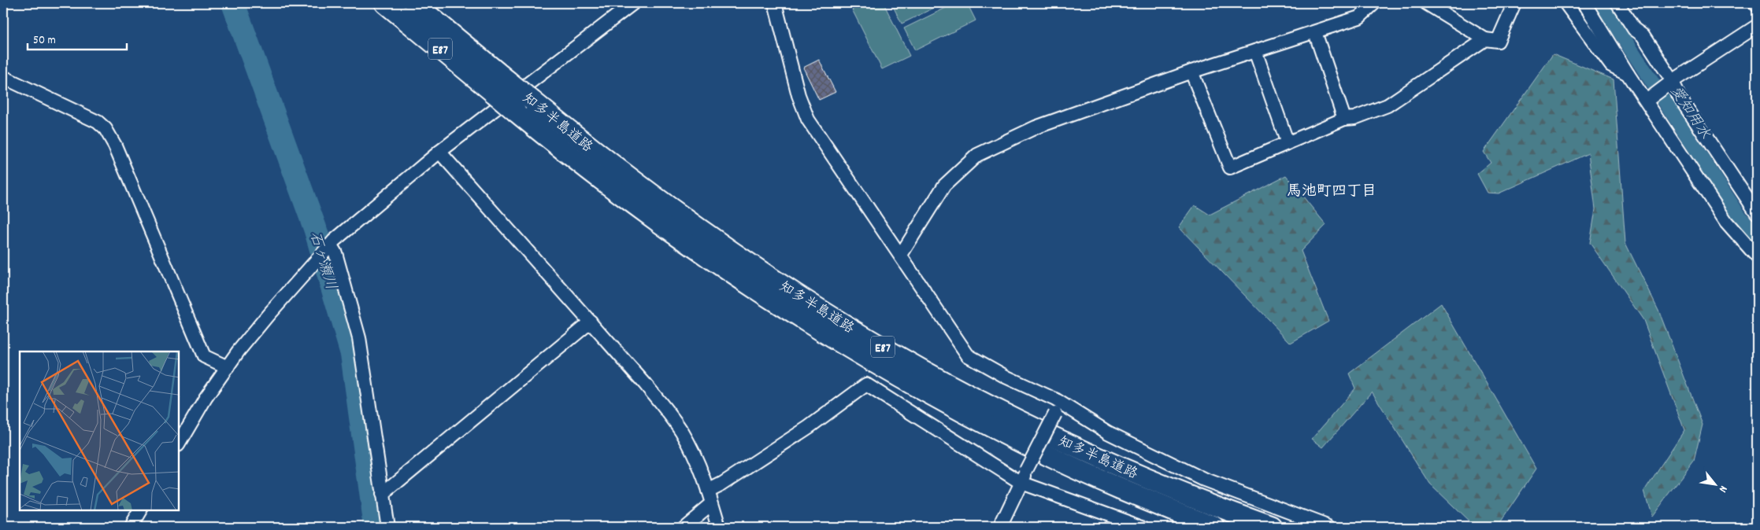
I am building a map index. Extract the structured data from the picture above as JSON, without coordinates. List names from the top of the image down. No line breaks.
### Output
{"streets":{"highway":["E87","知多半島道路"]},"districts":["馬池町四丁目"],"water":["愛知用水","石ヶ瀬川"],"scale_bar":"50 m","north":"bottom right"}
